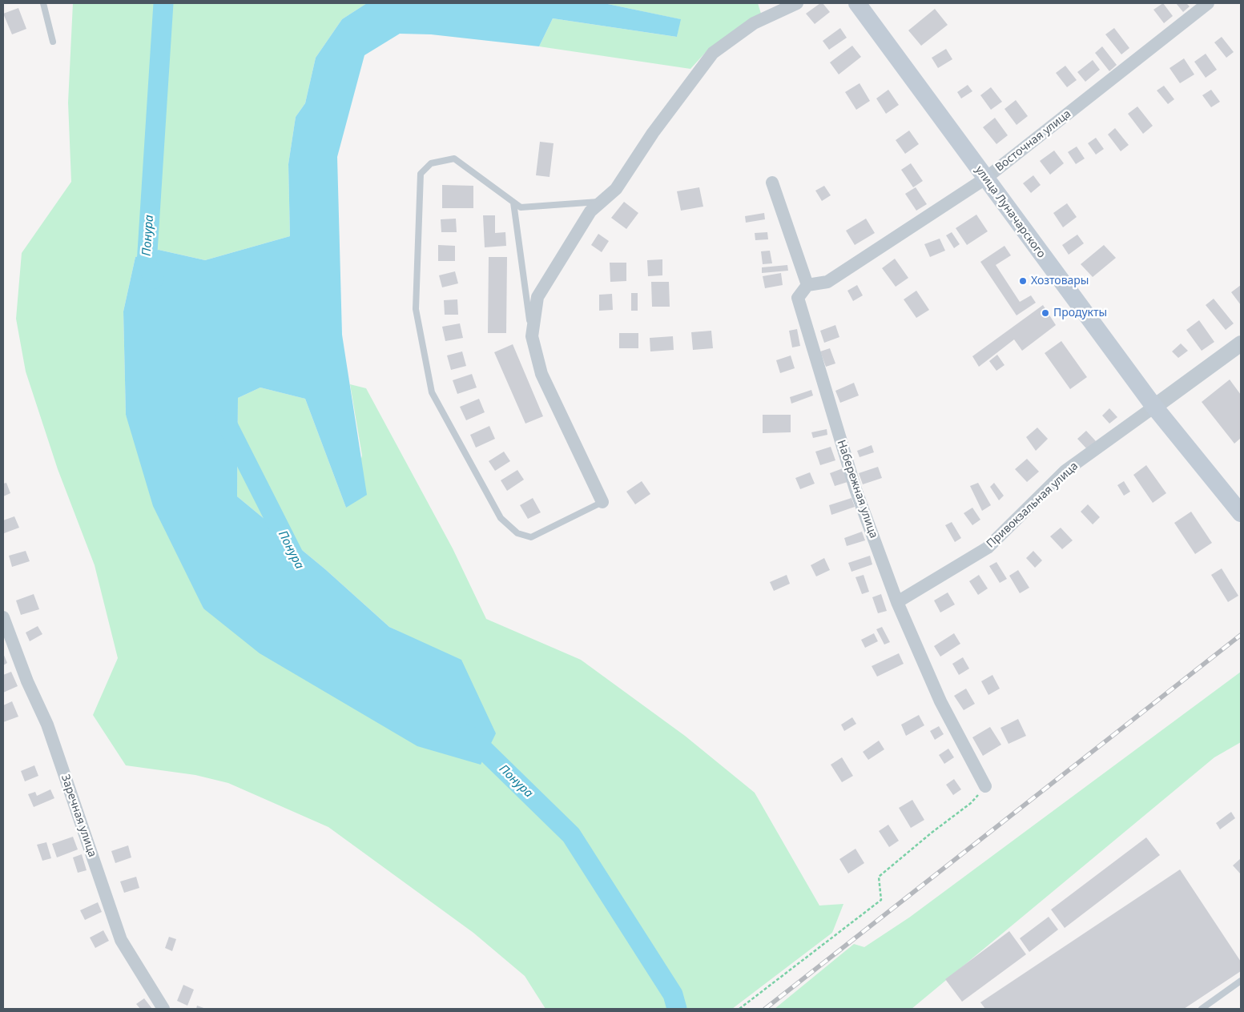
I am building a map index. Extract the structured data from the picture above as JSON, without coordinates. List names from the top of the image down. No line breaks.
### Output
{"streets":{"main road":["улица Луначарского"],"street":["Восточная улица","Набережная улица","Привокзальная улица","Заречная улица"]},"crossings":[["Восточная улица","улица Луначарского"],["Восточная улица","Набережная улица"],["улица Луначарского","Привокзальная улица"],["Набережная улица","Привокзальная улица"]],"water":["Понура"],"places":["Хозтовары","Продукты"]}
